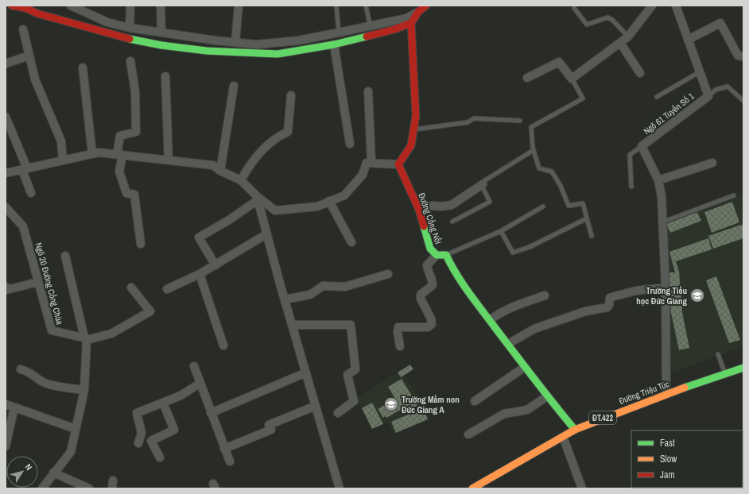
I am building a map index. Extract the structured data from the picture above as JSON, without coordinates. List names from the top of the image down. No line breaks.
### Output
{"streets":{"street":["Ngõ 61 Tuyến Số 1","Đường Cổng Nổi","Ngõ 20 Đường Cổng Chùa","Đường Triệu Túc","ĐT.422"]},"crossings":[["Đường Cổng Nổi","Đường Triệu Túc"]],"places":{"school or university":["Trường Tiểu học Đức Giang","Trường Mầm non Đức Giang A"]},"legend":["Fast","Slow","Jam"],"north":"top right"}
